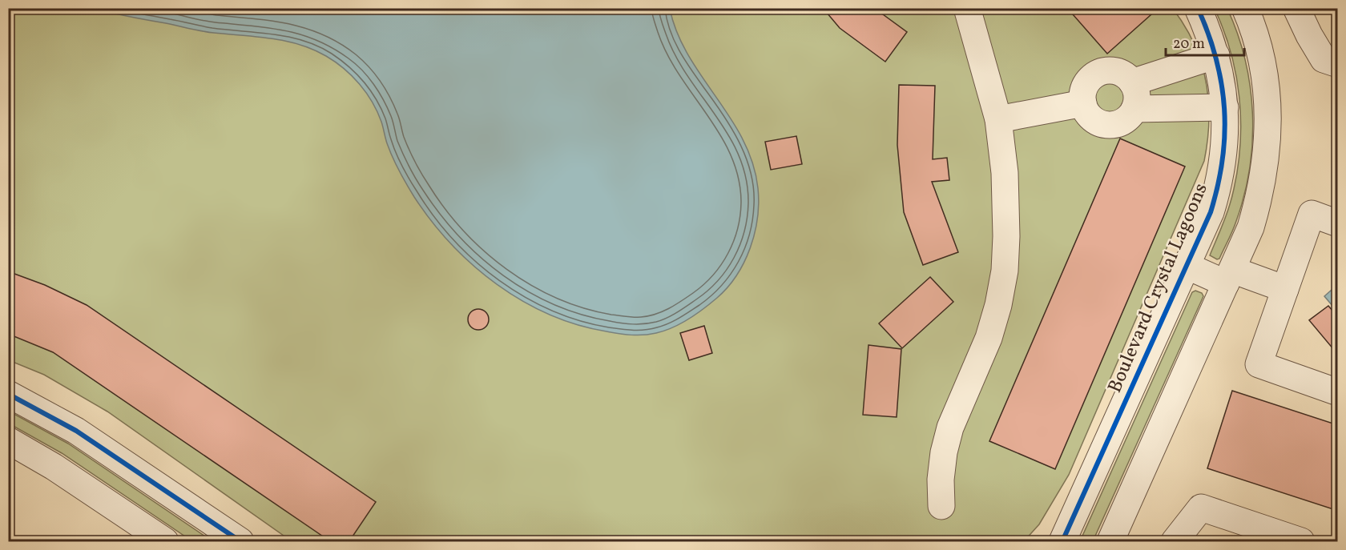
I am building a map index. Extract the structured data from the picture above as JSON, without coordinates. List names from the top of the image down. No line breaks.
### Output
{"streets":{"street":["Boulevard Crystal Lagoons"]},"scale_bar":"20 m"}
